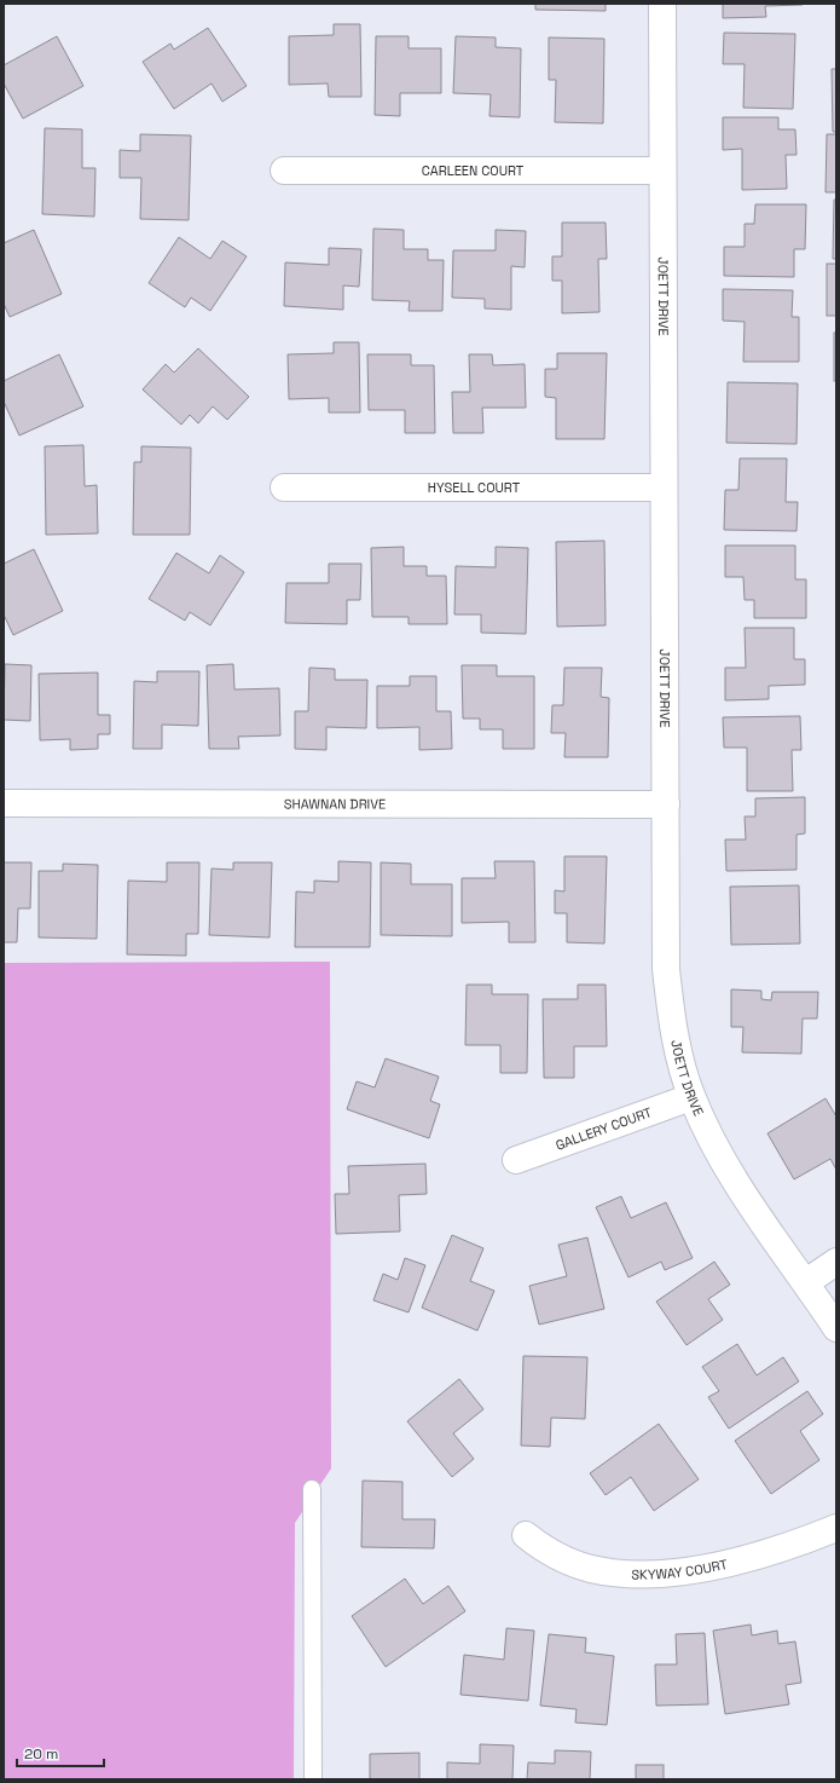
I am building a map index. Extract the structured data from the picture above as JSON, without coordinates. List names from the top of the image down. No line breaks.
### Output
{"streets":{"street":["CARLEEN COURT","JOETT DRIVE","HYSELL COURT","SHAWNAN DRIVE","GALLERY COURT","SKYWAY COURT"]},"crossings":[["CARLEEN COURT","JOETT DRIVE"],["JOETT DRIVE","HYSELL COURT"],["JOETT DRIVE","SHAWNAN DRIVE"],["JOETT DRIVE","GALLERY COURT"]],"scale_bar":"20 m"}
